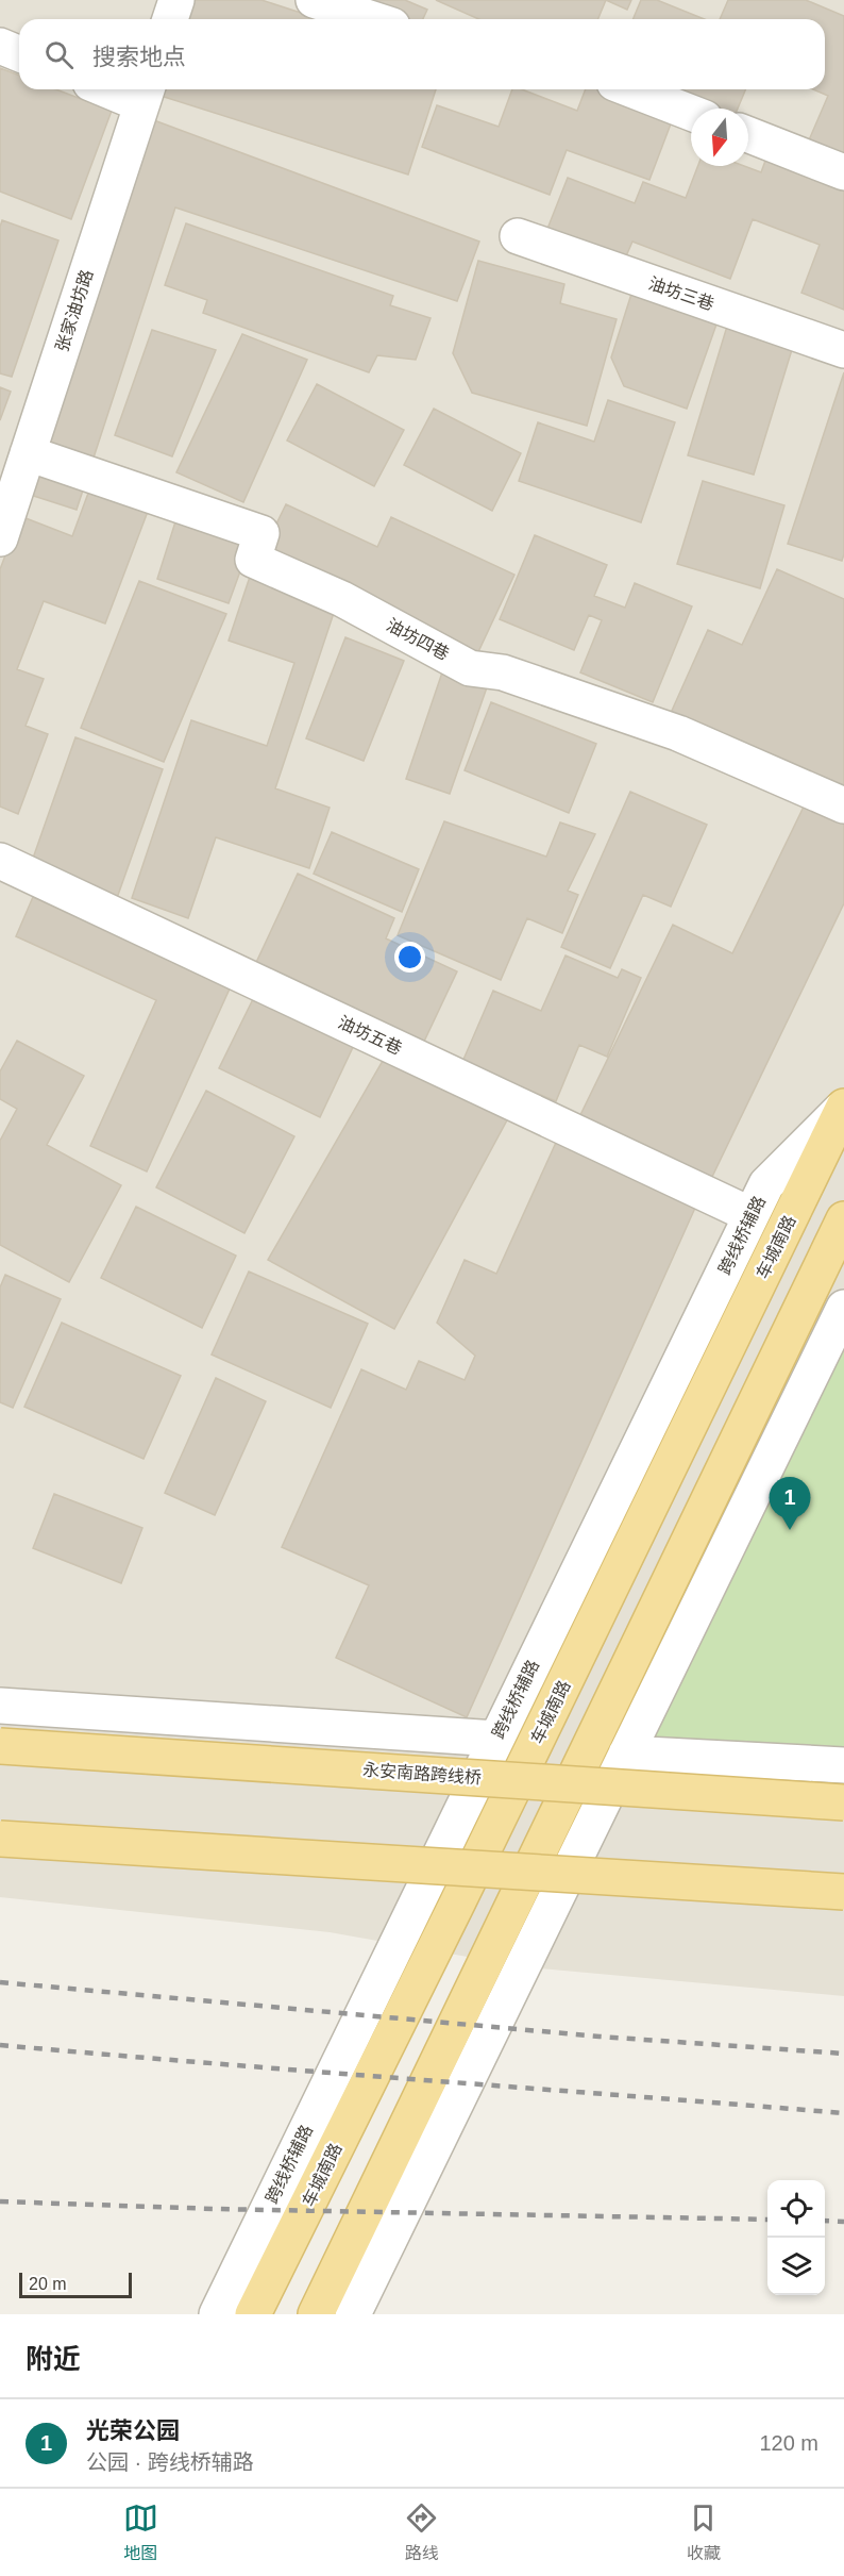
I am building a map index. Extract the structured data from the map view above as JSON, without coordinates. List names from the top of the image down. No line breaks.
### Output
{"streets":{"main road":["车城南路","永安南路跨线桥"],"street":["油坊三巷","张家油坊路","油坊四巷","油坊五巷","跨线桥辅路"]},"crossings":[["张家油坊路","油坊四巷"],["跨线桥辅路","车城南路"]],"scale_bar":"20 m","north":"bottom","page":{"search":"搜索地点","pins":"1","scale":"20 m","heading":"附近","list":[{"mark":"1","name":"光荣公园","note":"公园 · 跨线桥辅路","value":"120 m"}],"nav":["地图","路线","收藏"]}}
